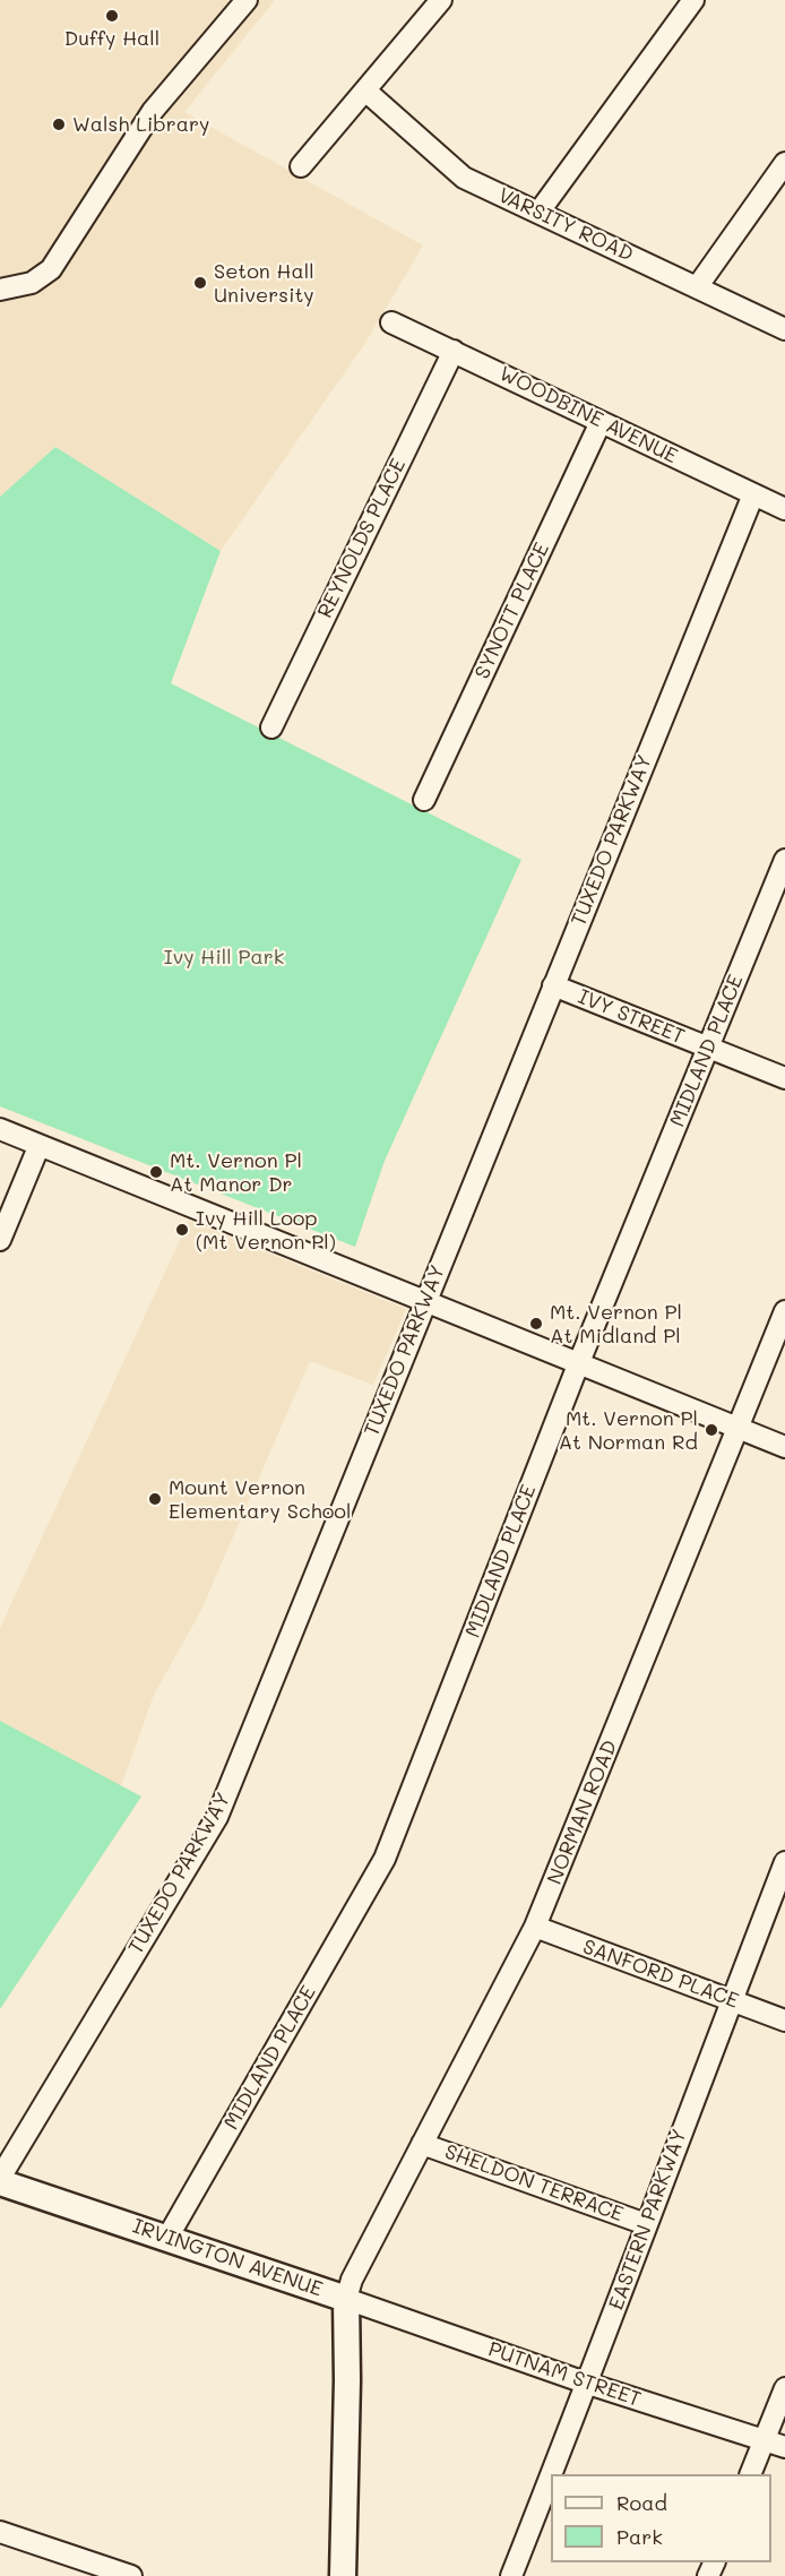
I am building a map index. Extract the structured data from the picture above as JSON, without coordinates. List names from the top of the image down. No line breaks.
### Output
{"streets":{"main road":["IRVINGTON AVENUE"],"street":["VARSITY ROAD","WOODBINE AVENUE","REYNOLDS PLACE","SYNOTT PLACE","TUXEDO PARKWAY","IVY STREET","MIDLAND PLACE","NORMAN ROAD","SANFORD PLACE","SHELDON TERRACE","EASTERN PARKWAY","PUTNAM STREET"]},"crossings":[["WOODBINE AVENUE","REYNOLDS PLACE"],["WOODBINE AVENUE","SYNOTT PLACE"],["WOODBINE AVENUE","TUXEDO PARKWAY"],["TUXEDO PARKWAY","IVY STREET"],["TUXEDO PARKWAY","IRVINGTON AVENUE"],["IVY STREET","MIDLAND PLACE"],["MIDLAND PLACE","IRVINGTON AVENUE"],["NORMAN ROAD","SANFORD PLACE"],["NORMAN ROAD","SHELDON TERRACE"],["NORMAN ROAD","IRVINGTON AVENUE"],["NORMAN ROAD","PUTNAM STREET"],["SANFORD PLACE","EASTERN PARKWAY"],["SHELDON TERRACE","EASTERN PARKWAY"],["EASTERN PARKWAY","PUTNAM STREET"],["IRVINGTON AVENUE","PUTNAM STREET"]],"parks":["Ivy Hill Park"],"places":["Duffy Hall","Walsh Library","Seton Hall University","Mt. Vernon Pl At Manor Dr","Ivy Hill Loop (Mt Vernon Pl)","Mt. Vernon Pl At Midland Pl","Mt. Vernon Pl At Norman Rd","Mount Vernon Elementary School"],"legend":["Road","Park"]}
